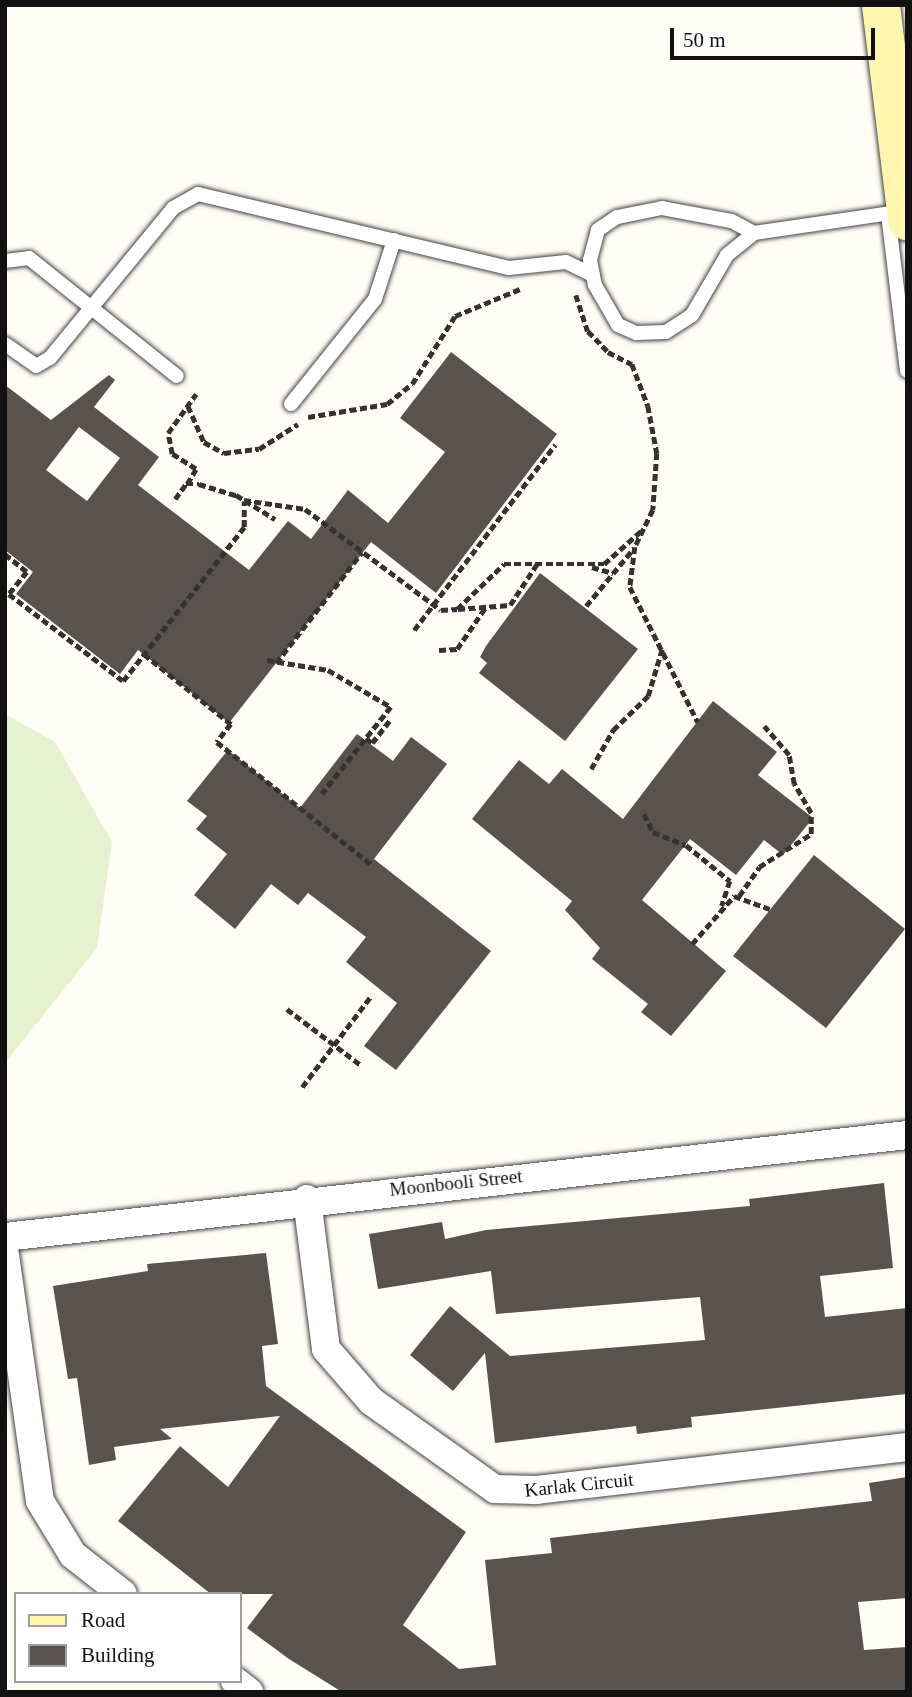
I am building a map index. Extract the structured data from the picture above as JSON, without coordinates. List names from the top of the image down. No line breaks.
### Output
{"streets":{"street":["Moonbooli Street","Karlak Circuit"]},"crossings":[["Moonbooli Street","Karlak Circuit"]],"legend":["Road","Building"],"scale_bar":"50 m"}
